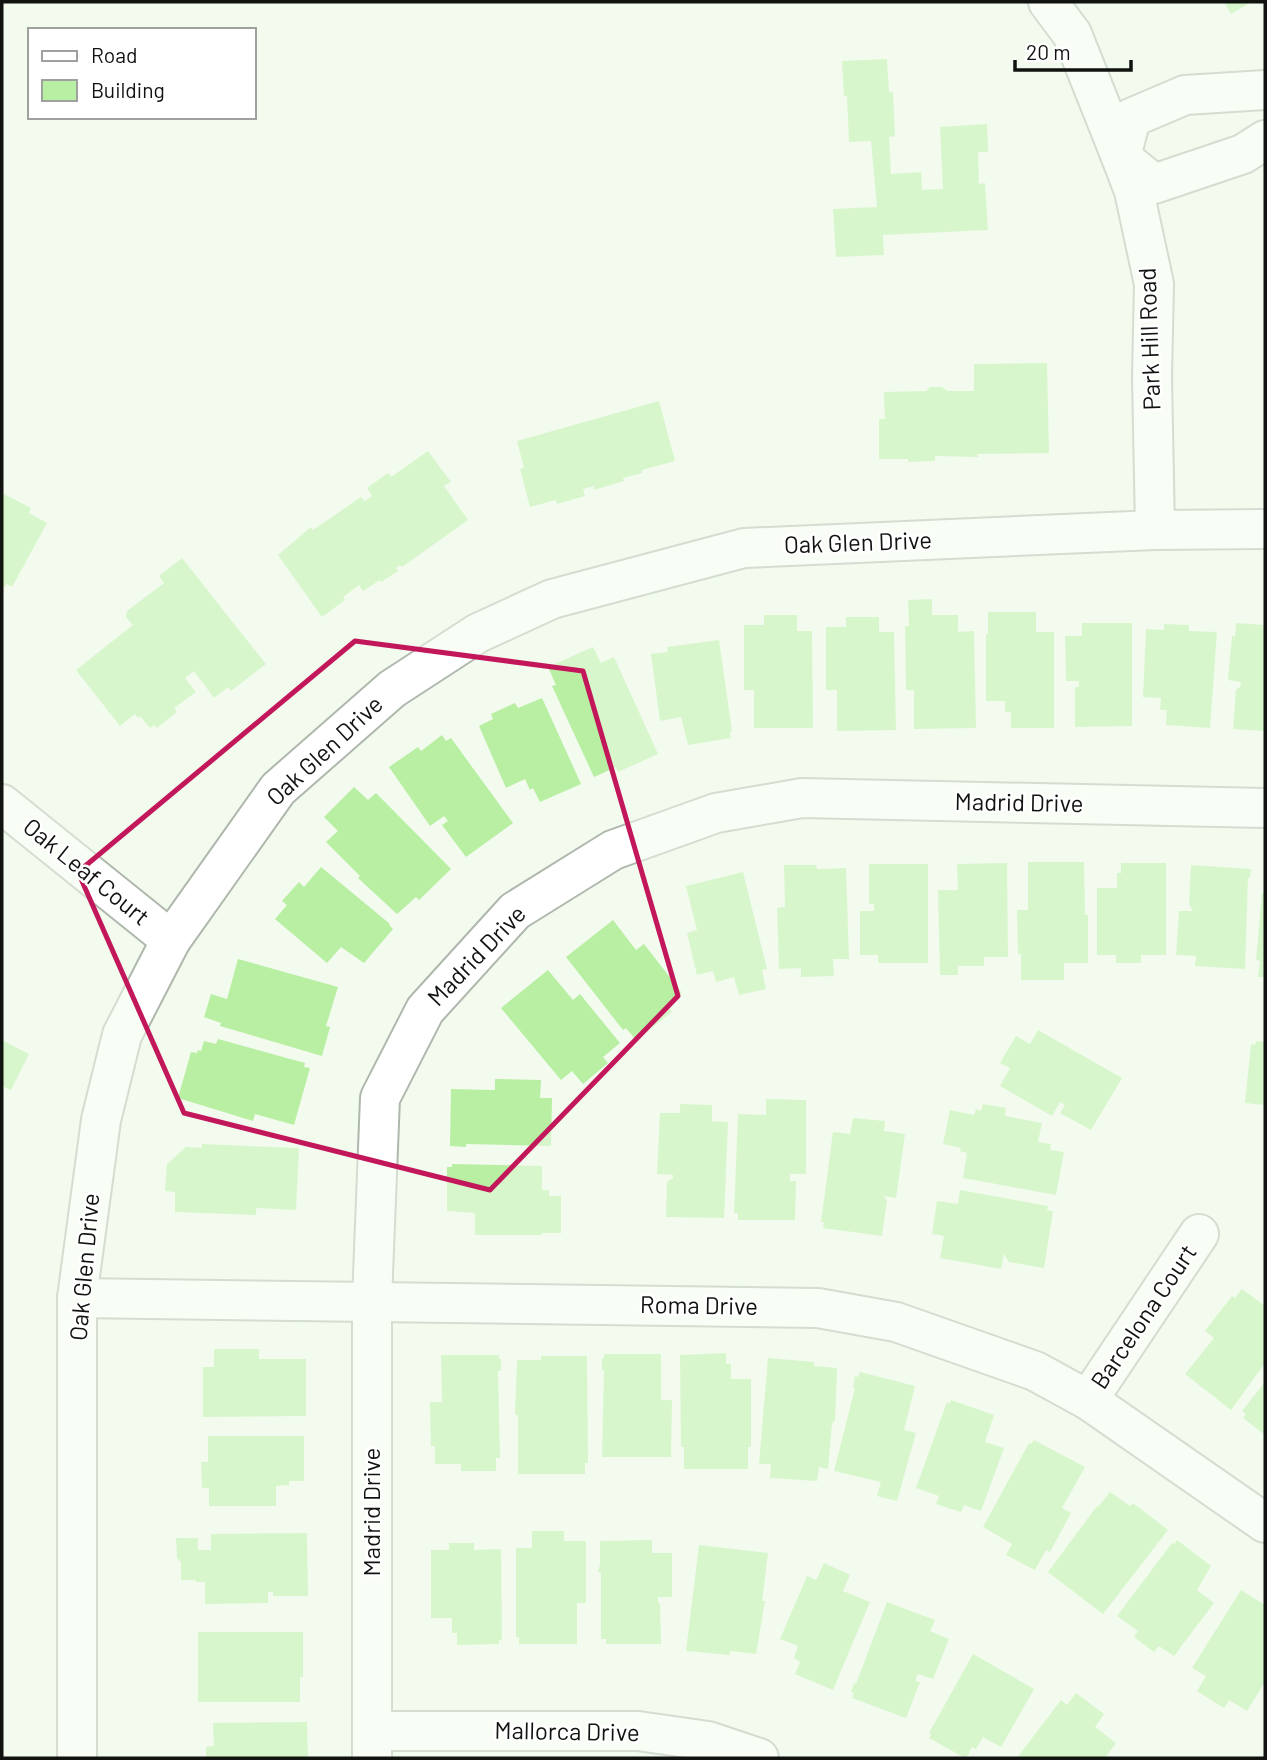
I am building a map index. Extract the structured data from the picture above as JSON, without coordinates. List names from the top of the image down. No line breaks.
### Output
{"streets":{"street":["Park Hill Road","Oak Glen Drive","Madrid Drive","Oak Leaf Court","Roma Drive","Barcelona Court","Mallorca Drive"]},"crossings":[["Park Hill Road","Oak Glen Drive"],["Oak Glen Drive","Oak Leaf Court"],["Oak Glen Drive","Roma Drive"],["Madrid Drive","Roma Drive"],["Madrid Drive","Mallorca Drive"],["Roma Drive","Barcelona Court"]],"legend":["Road","Building"],"scale_bar":"20 m"}
